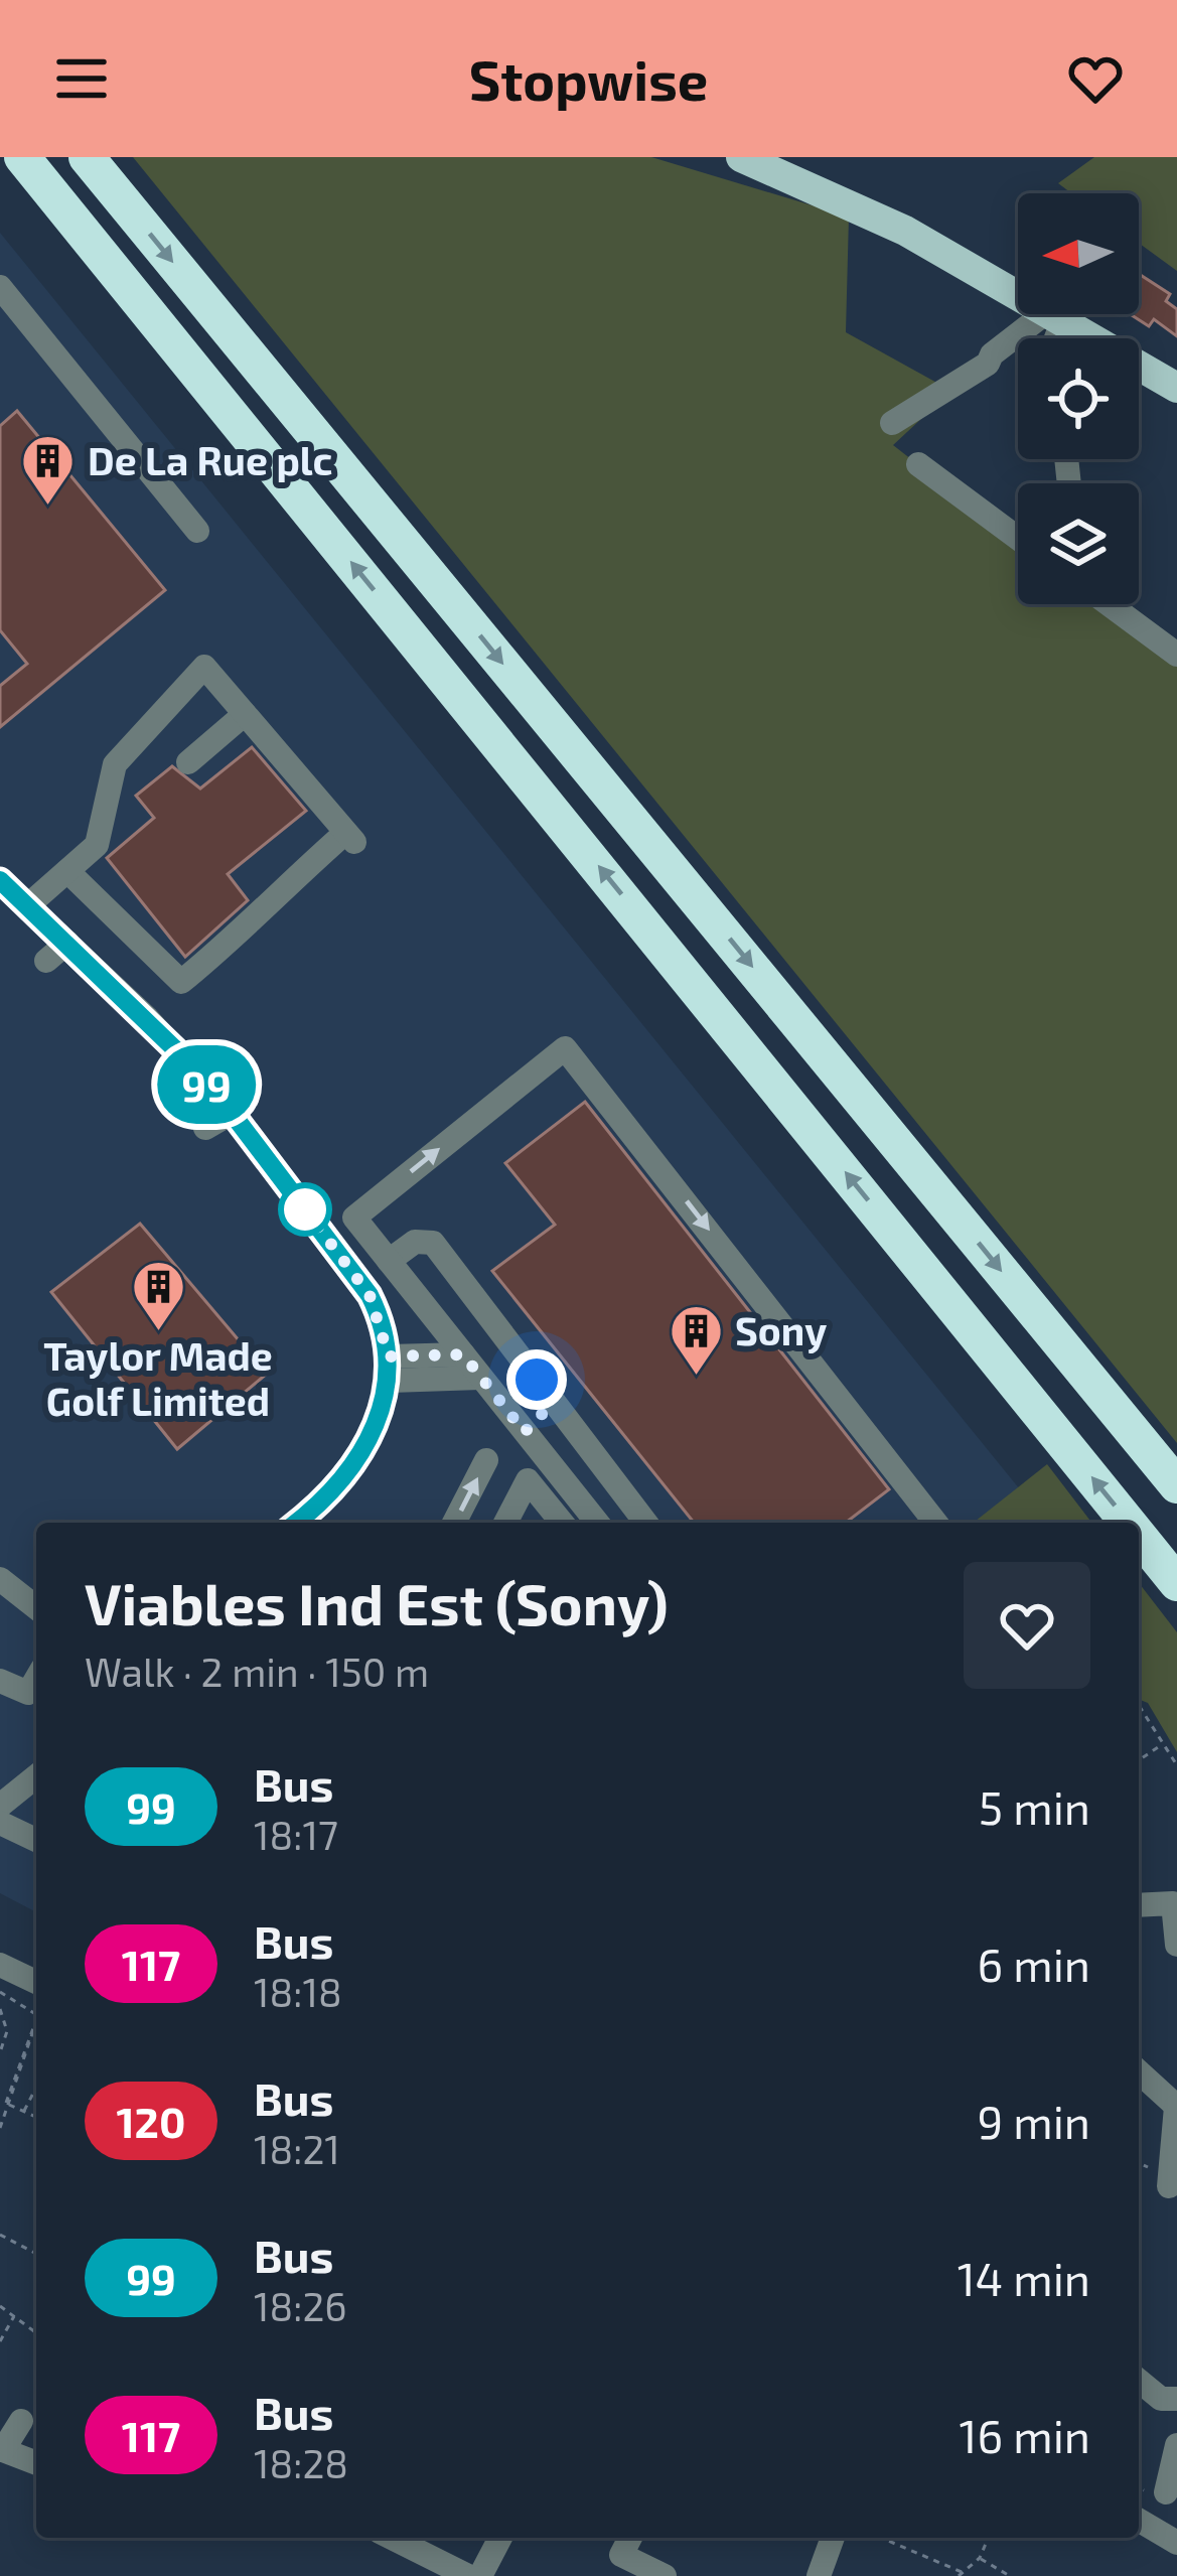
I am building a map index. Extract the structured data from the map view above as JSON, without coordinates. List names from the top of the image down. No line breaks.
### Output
{"places":{"building":["De La Rue plc","Taylor Made Golf Limited","Sony"]},"lines":["bus line 99"],"north":"left","page":{"header":"Stopwise","on_map":"99","heading":["Viables Ind Est (Sony)","Walk · 2 min · 150 m"],"list":[{"mark":"99","name":"Bus","note":"18:17","value":"5 min"},{"mark":"117","name":"Bus","note":"18:18","value":"6 min"},{"mark":"120","name":"Bus","note":"18:21","value":"9 min"},{"mark":"99","name":"Bus","note":"18:26","value":"14 min"},{"mark":"117","name":"Bus","note":"18:28","value":"16 min"}]}}
